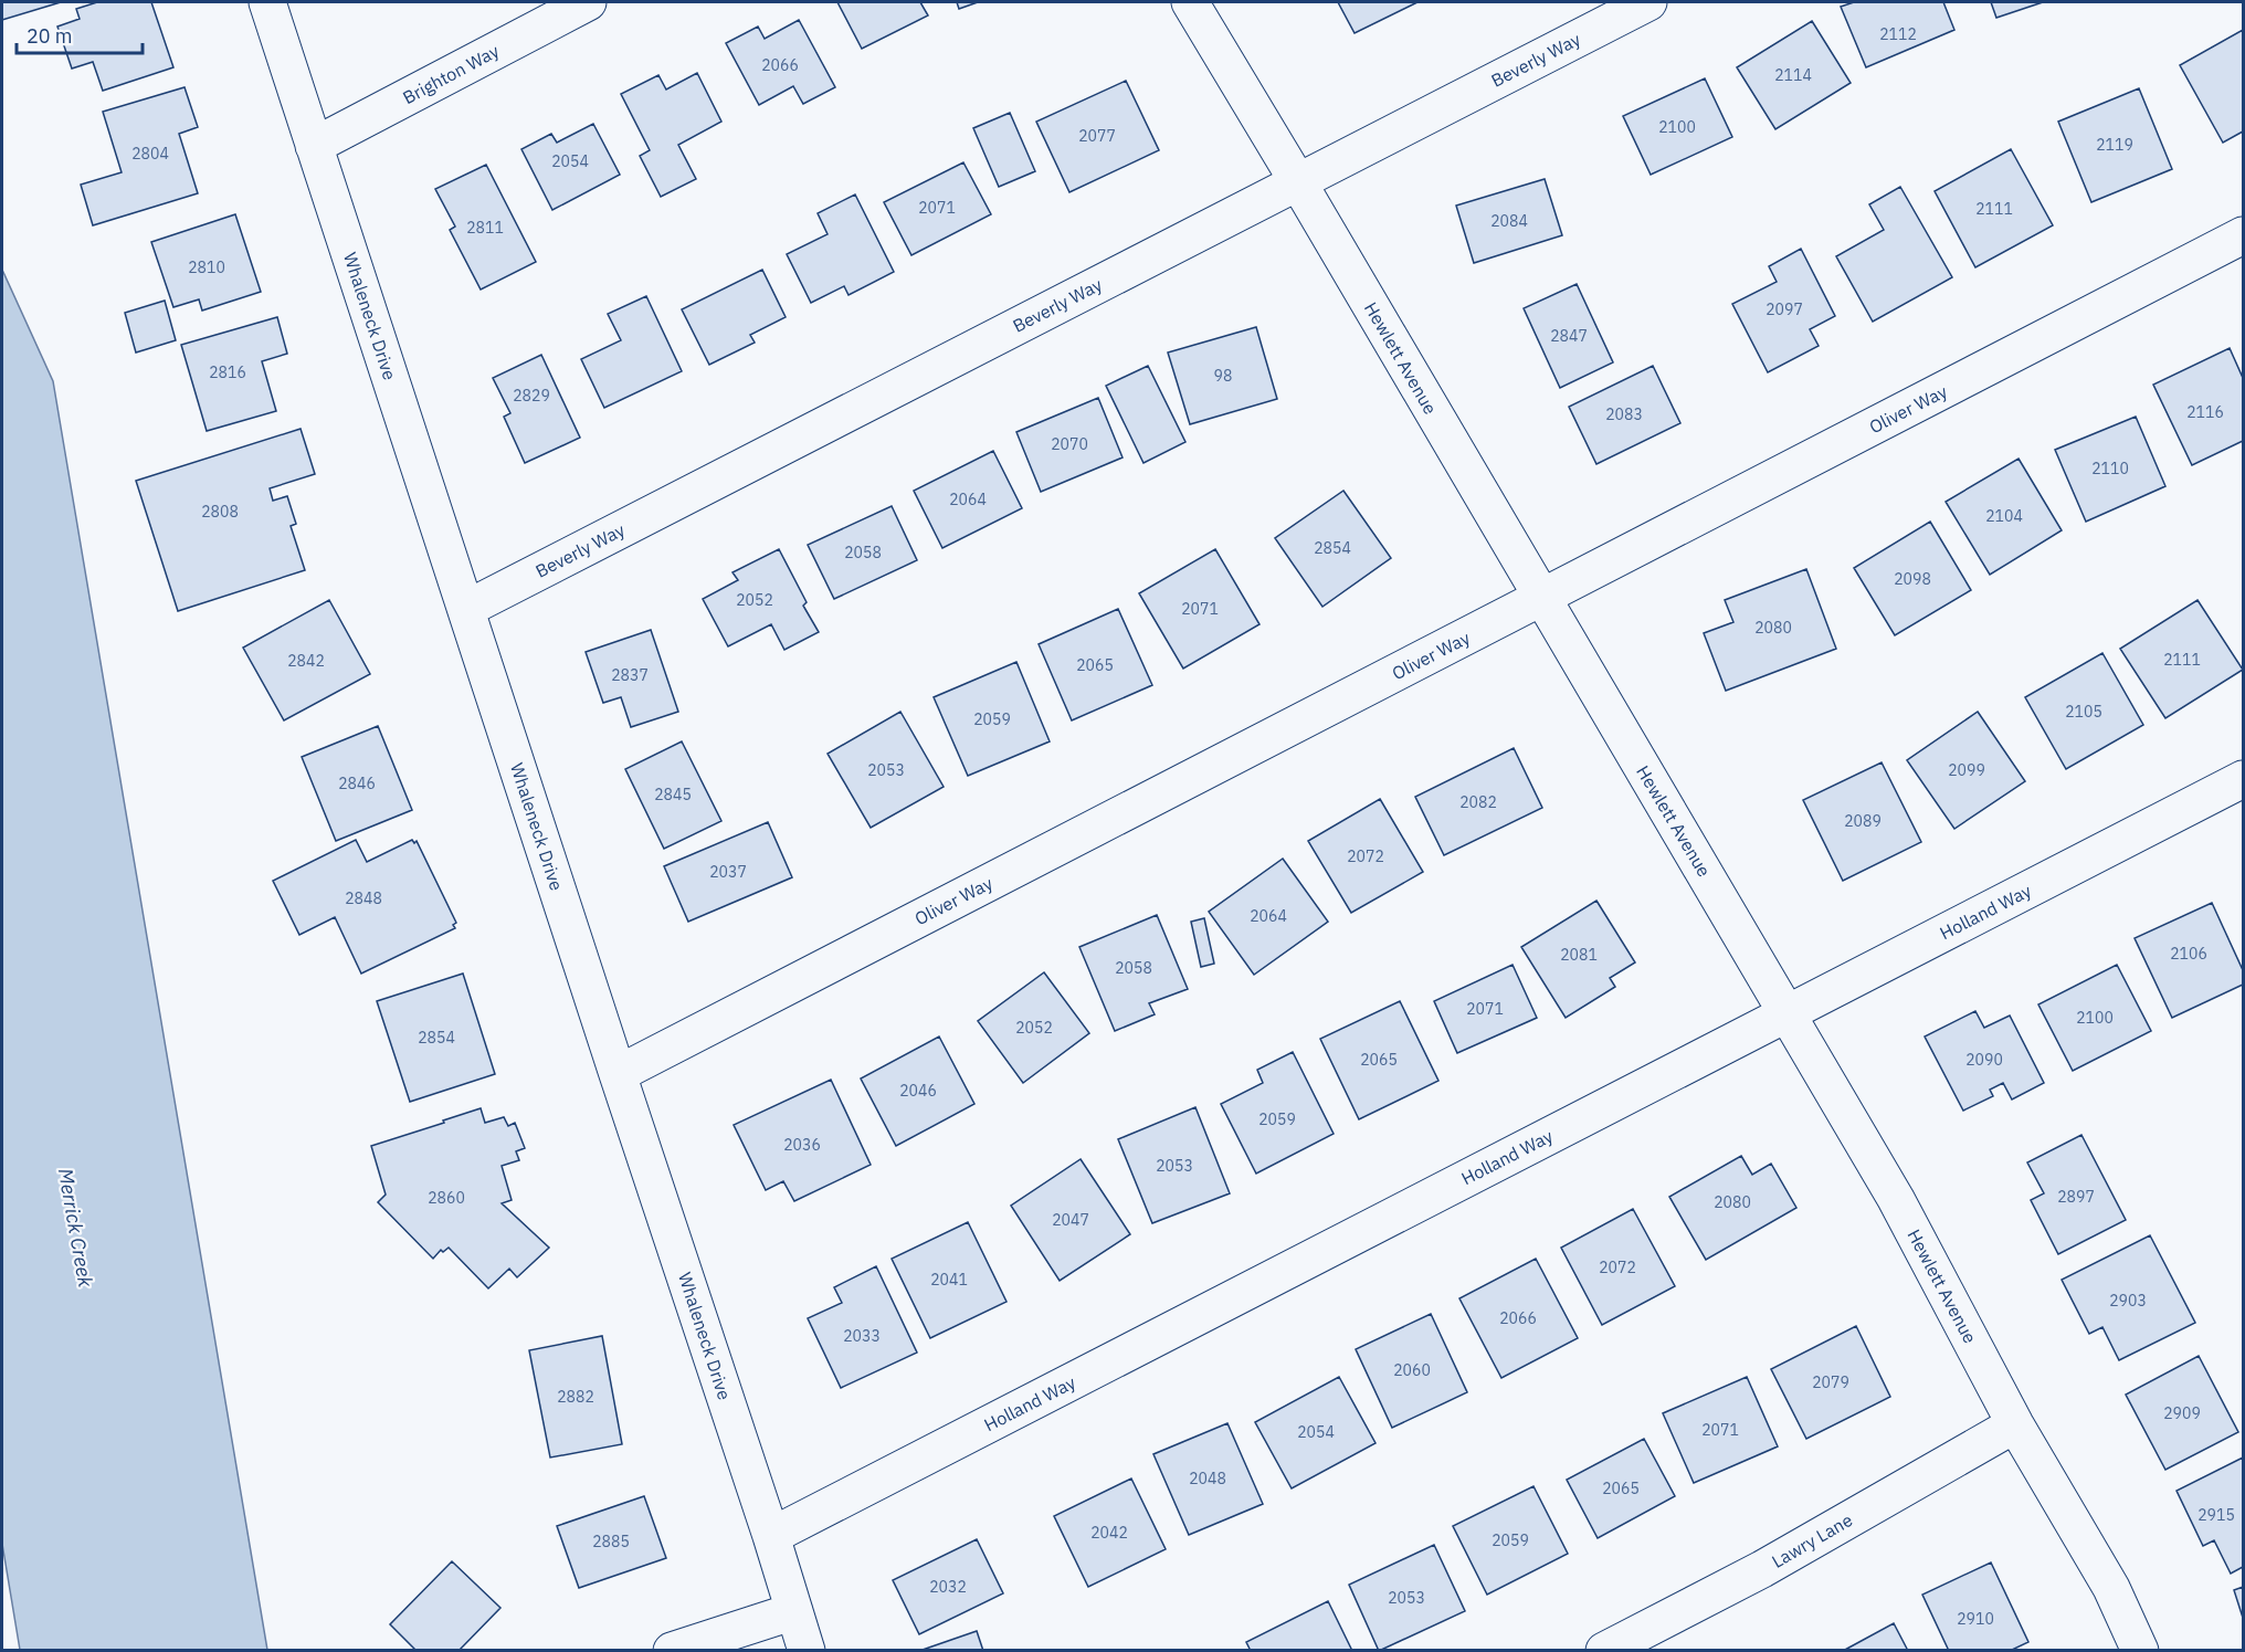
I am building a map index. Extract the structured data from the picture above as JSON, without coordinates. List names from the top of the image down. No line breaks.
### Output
{"streets":{"street":["Beverly Way","Brighton Way","Whaleneck Drive","Hewlett Avenue","Oliver Way","Holland Way","Lawry Lane"]},"crossings":[["Beverly Way","Whaleneck Drive"],["Beverly Way","Hewlett Avenue"],["Brighton Way","Whaleneck Drive"],["Whaleneck Drive","Oliver Way"],["Whaleneck Drive","Holland Way"],["Hewlett Avenue","Oliver Way"],["Hewlett Avenue","Holland Way"],["Hewlett Avenue","Lawry Lane"]],"water":["Merrick Creek"],"house_numbers":["2112","2066","2114","2100","2077","2119","2804","2054","2071","2111","2084","2811","2810","2097","2847","2816","98","2829","2116","2083","2070","2110","2064","2808","2104","2854","2058","2098","2052","2071","2080","2111","2842","2065","2837","2105","2059","2053","2099","2846","2845","2082","2089","2072","2037","2848","2064","2106","2081","2058","2071","2100","2052","2854","2065","2090","2046","2059","2036","2053","2897","2860","2080","2047","2072","2041","2903","2066","2033","2060","2079","2882","2909","2071","2054","2048","2065","2915","2042","2059","2885","2032","2053","2910"],"scale_bar":"20 m"}
